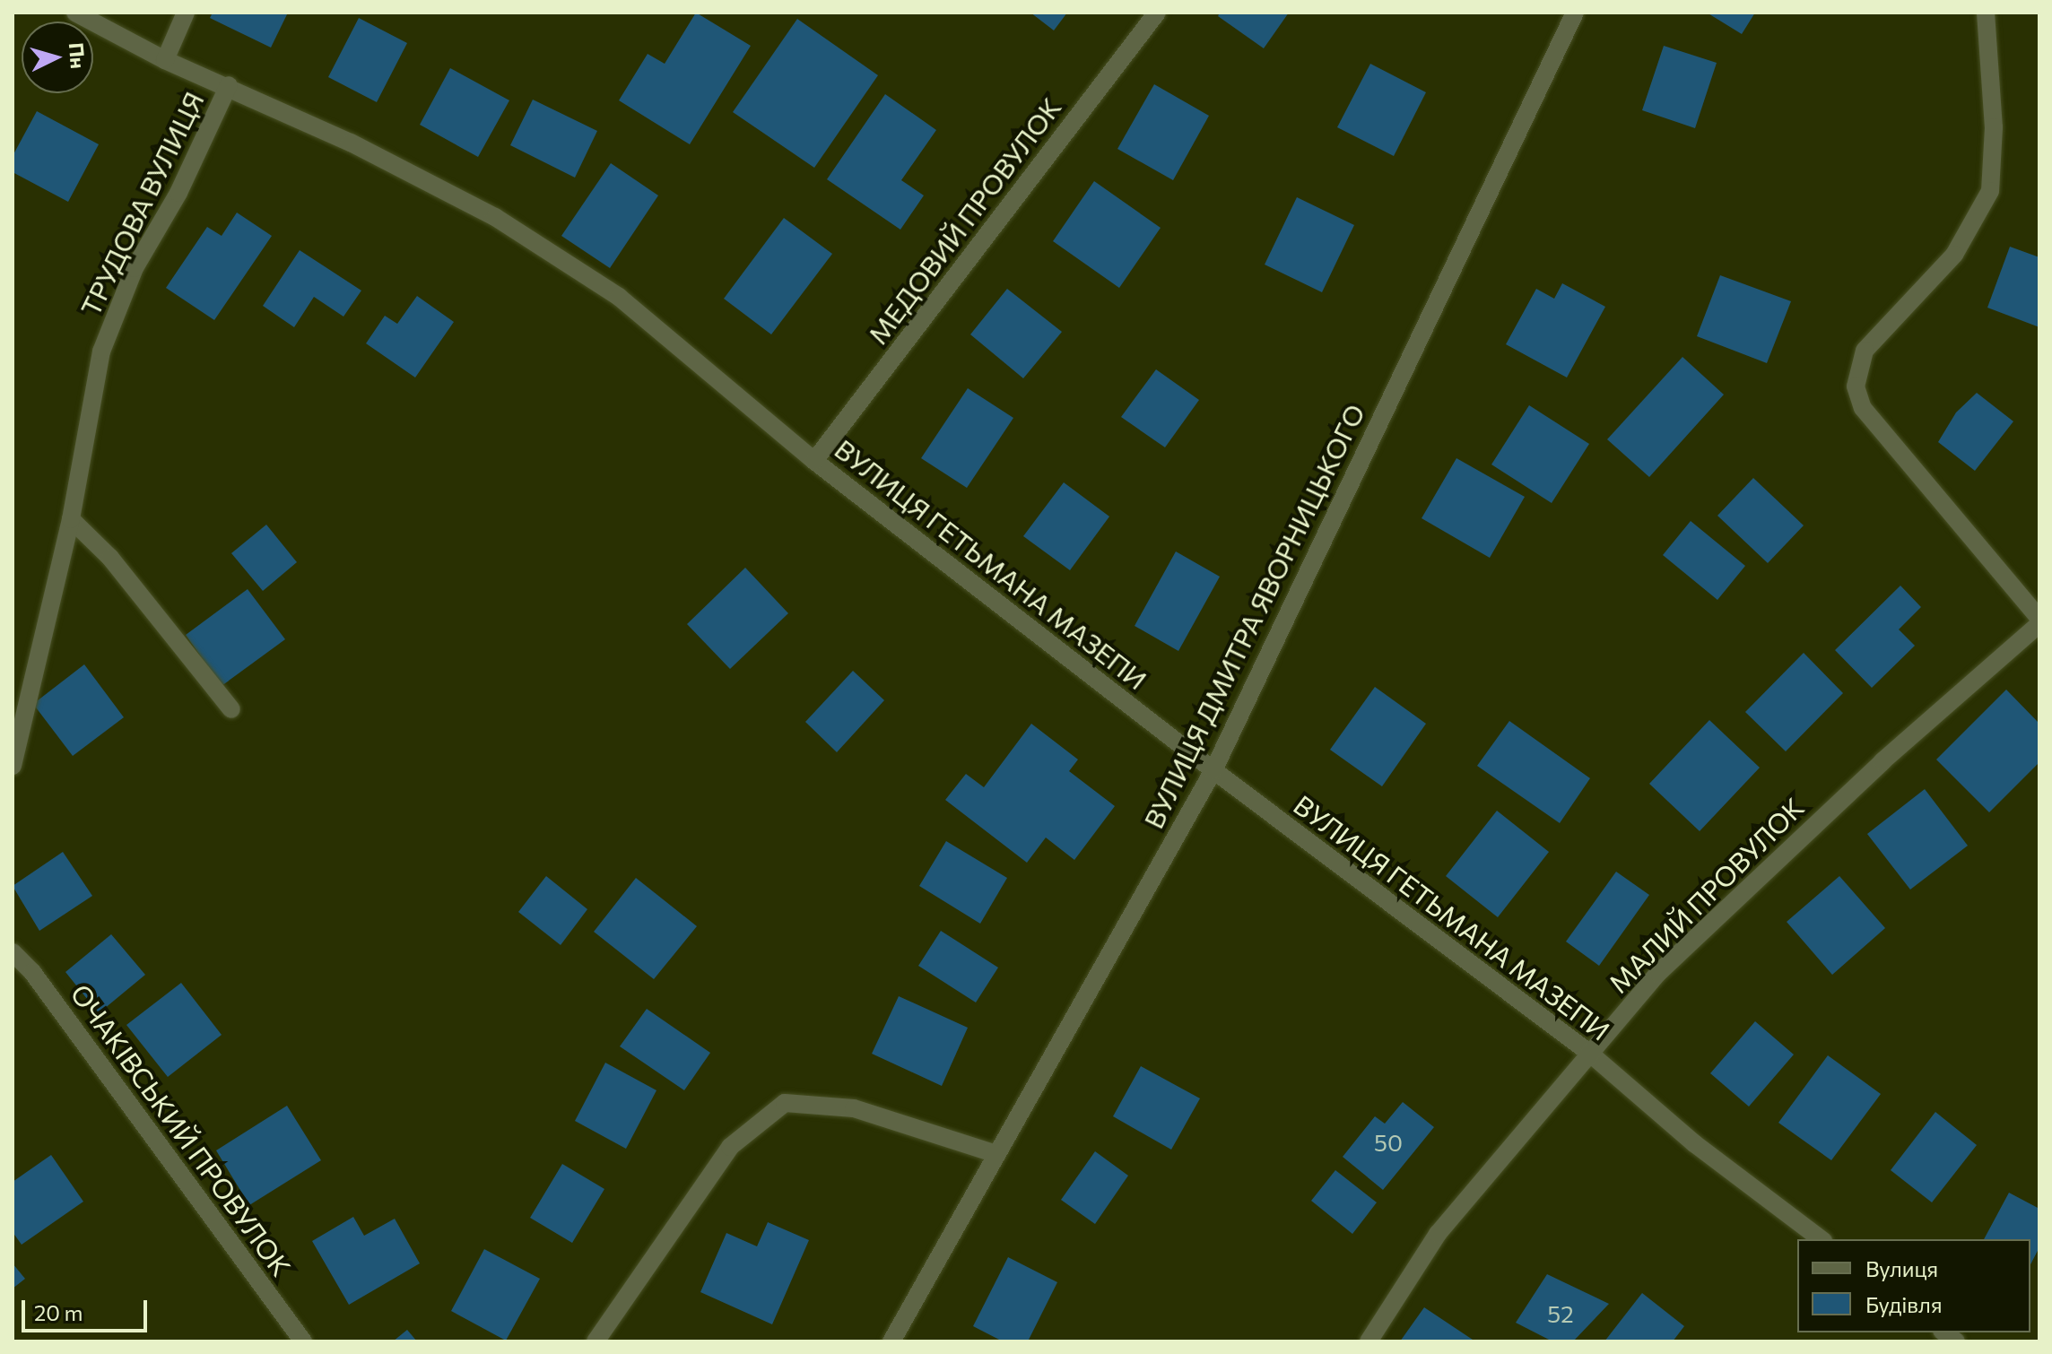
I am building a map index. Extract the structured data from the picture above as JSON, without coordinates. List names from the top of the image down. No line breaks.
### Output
{"streets":{"street":["ТРУДОВА ВУЛИЦЯ","МЕДОВИЙ ПРОВУЛОК","ВУЛИЦЯ ГЕТЬМАНА МАЗЕПИ","ВУЛИЦЯ ДМИТРА ЯВОРНИЦЬКОГО","МАЛИЙ ПРОВУЛОК","ОЧАКІВСЬКИЙ ПРОВУЛОК"]},"crossings":[["ТРУДОВА ВУЛИЦЯ","ВУЛИЦЯ ГЕТЬМАНА МАЗЕПИ"],["МЕДОВИЙ ПРОВУЛОК","ВУЛИЦЯ ГЕТЬМАНА МАЗЕПИ"],["ВУЛИЦЯ ГЕТЬМАНА МАЗЕПИ","ВУЛИЦЯ ДМИТРА ЯВОРНИЦЬКОГО"],["ВУЛИЦЯ ГЕТЬМАНА МАЗЕПИ","МАЛИЙ ПРОВУЛОК"]],"house_numbers":["50","52"],"legend":["Вулиця","Будівля"],"scale_bar":"20 m","north":"right"}
